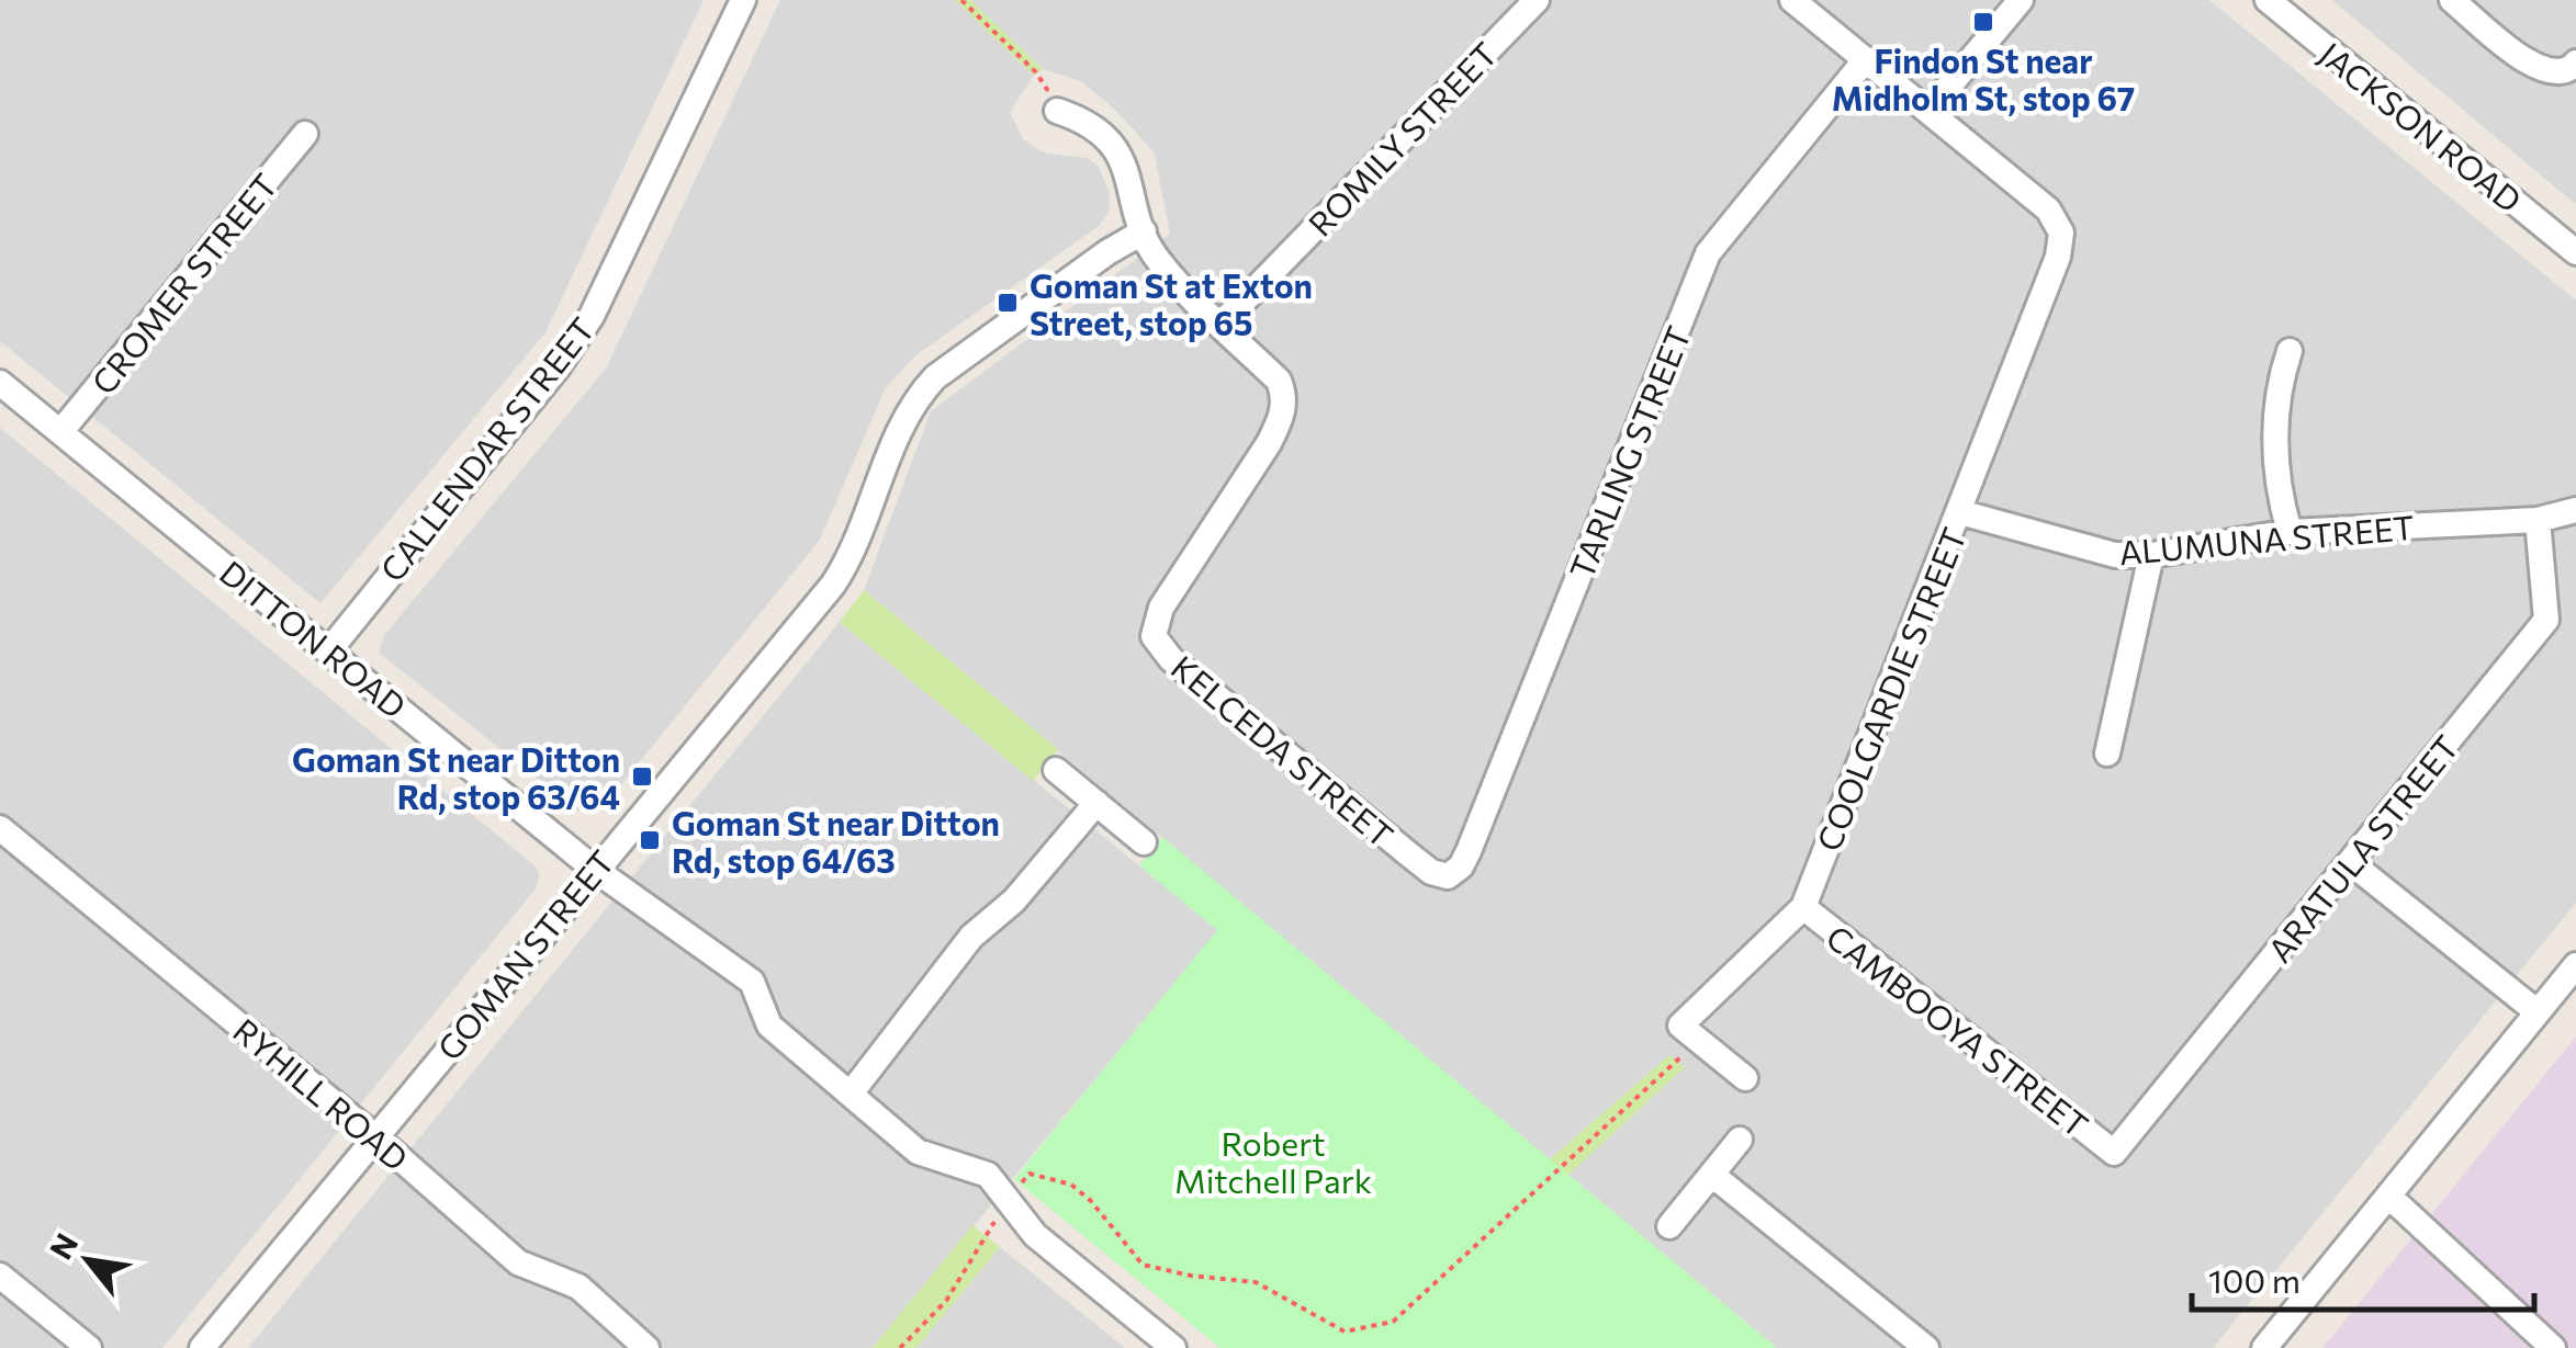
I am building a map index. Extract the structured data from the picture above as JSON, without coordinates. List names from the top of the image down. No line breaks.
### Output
{"streets":{"street":["JACKSON ROAD","ROMILY STREET","CROMER STREET","CALLENDAR STREET","TARLING STREET","ALUMUNA STREET","DITTON ROAD","COOLGARDIE STREET","KELCEDA STREET","ARATULA STREET","GOMAN STREET","CAMBOOYA STREET","RYHILL ROAD"]},"crossings":[["ROMILY STREET","KELCEDA STREET"],["CROMER STREET","DITTON ROAD"],["CALLENDAR STREET","DITTON ROAD"],["TARLING STREET","KELCEDA STREET"],["ALUMUNA STREET","COOLGARDIE STREET"],["ALUMUNA STREET","ARATULA STREET"],["DITTON ROAD","GOMAN STREET"],["COOLGARDIE STREET","CAMBOOYA STREET"],["KELCEDA STREET","GOMAN STREET"],["ARATULA STREET","CAMBOOYA STREET"],["GOMAN STREET","RYHILL ROAD"]],"parks":["Robert Mitchell Park"],"places":{"transit":["Findon St near Midholm St, stop 67","Goman St at Exton Street, stop 65","Goman St near Ditton Rd, stop 63/64","Goman St near Ditton Rd, stop 64/63"]},"scale_bar":"100 m","north":"top left"}
